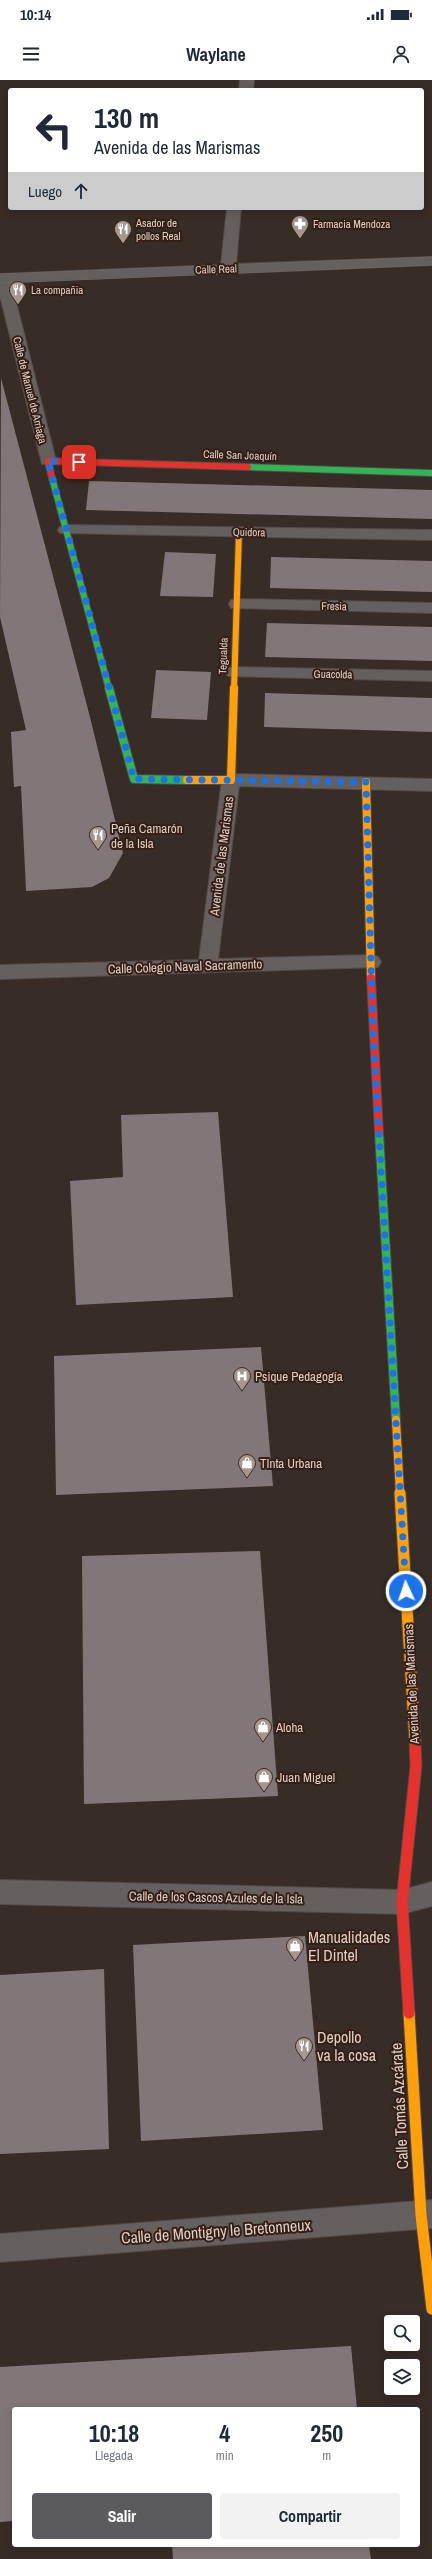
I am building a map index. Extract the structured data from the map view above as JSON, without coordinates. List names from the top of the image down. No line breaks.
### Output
{"streets":{"street":["Calle Real","Calle de Manuel de Arriaga","Calle San Joaquín","Quidora","Fresia","Tegualda","Guacolda","Avenida de las Marismas","Calle Colegio Naval Sacramento","Calle de los Cascos Azules de la Isla","Calle Tomás Azcárate","Calle de Montigny le Bretonneux"]},"crossings":[["Calle Real","Calle de Manuel de Arriaga"],["Calle de Manuel de Arriaga","Calle San Joaquín"],["Calle de Manuel de Arriaga","Quidora"],["Calle de Manuel de Arriaga","Tegualda"],["Calle de Manuel de Arriaga","Avenida de las Marismas"],["Quidora","Tegualda"],["Fresia","Tegualda"],["Tegualda","Guacolda"],["Tegualda","Avenida de las Marismas"],["Avenida de las Marismas","Calle Colegio Naval Sacramento"],["Avenida de las Marismas","Calle de los Cascos Azules de la Isla"],["Avenida de las Marismas","Calle Tomás Azcárate"],["Calle de los Cascos Azules de la Isla","Calle Tomás Azcárate"],["Calle Tomás Azcárate","Calle de Montigny le Bretonneux"]],"places":{"pharmacy":["Farmacia Mendoza"],"restaurant":["Asador de pollos Real","La compañia","Peña Camarón de la Isla","Depollo va la cosa"],"hospital":["Psique Pedagogía"],"shop":["TInta Urbana","Aloha","Juan Miguel","Manualidades El Dintel"]},"page":{"status":"10:14","header":"Waylane","turn":["130 m","Avenida de las Marismas"],"then":"Luego","eta":["10:18","Llegada","4","min","250","m"],"buttons":["Salir","Compartir"]}}
